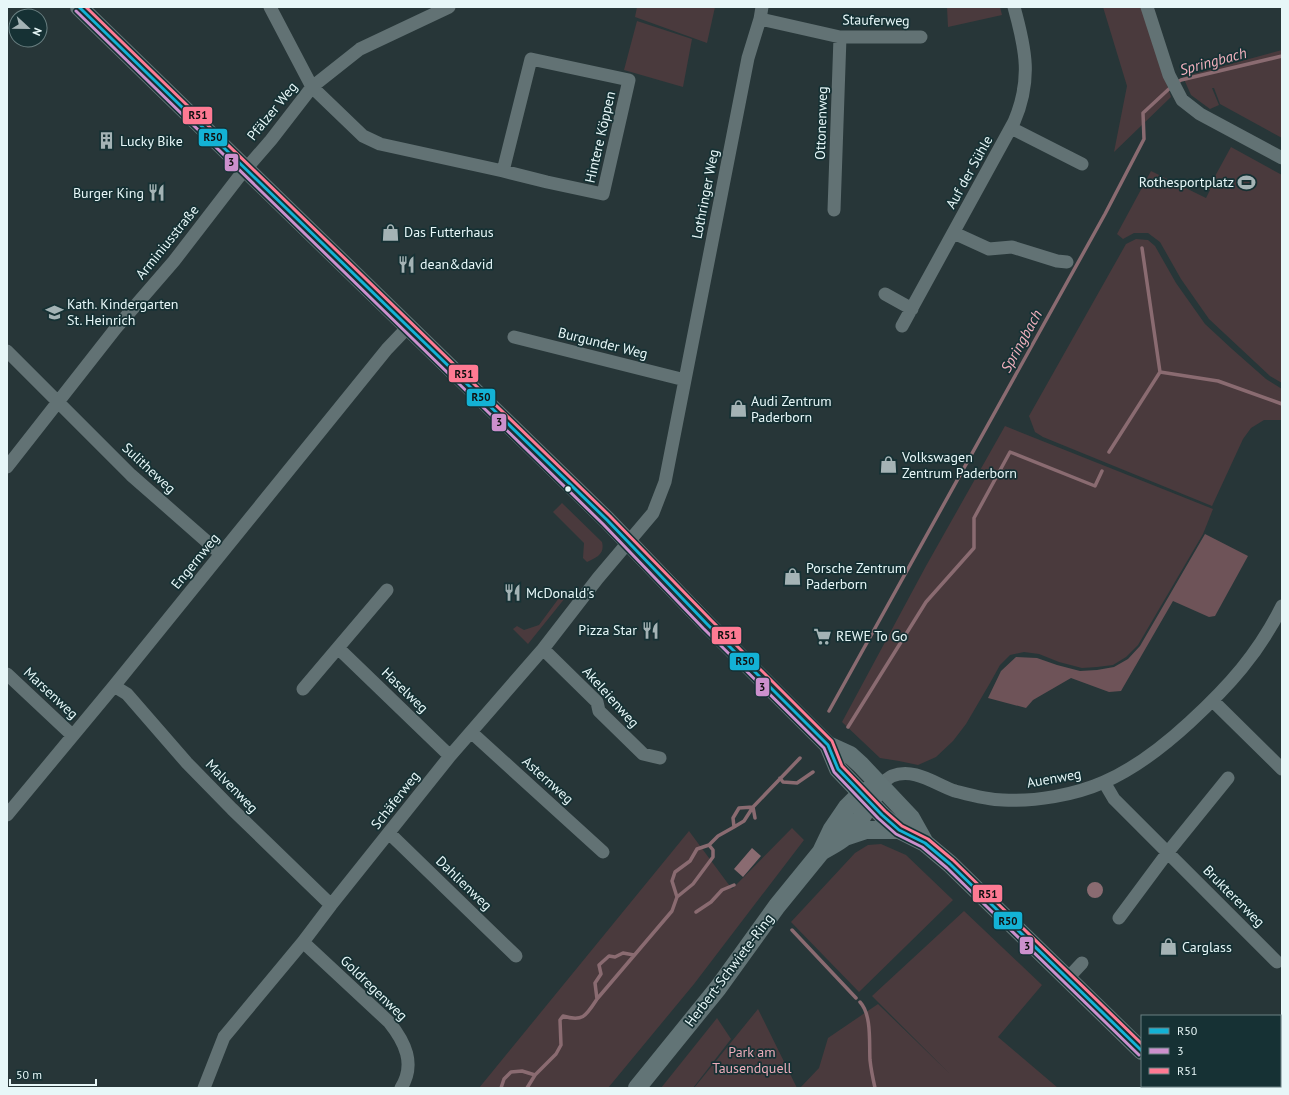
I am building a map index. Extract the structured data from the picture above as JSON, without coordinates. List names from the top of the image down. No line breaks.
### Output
{"streets":{"main road":["Herbert-Schwiete-Ring"],"street":["Stauferweg","Pfälzer Weg","Ottonenweg","Hintere Köppen","Auf der Sühle","Lothringer Weg","Arminiusstraße","Burgunder Weg","Sulitheweg","Engernweg","Haselweg","Marsenweg","Akeleienweg","Auenweg","Asternweg","Malvenweg","Schäferweg","Dahlienweg","Bruktererweg","Goldregenweg"]},"crossings":[["Stauferweg","Ottonenweg"],["Stauferweg","Lothringer Weg"],["Pfälzer Weg","Hintere Köppen"],["Pfälzer Weg","Arminiusstraße"],["Lothringer Weg","Burgunder Weg"],["Lothringer Weg","Schäferweg"],["Arminiusstraße","Sulitheweg"],["Sulitheweg","Engernweg"],["Engernweg","Marsenweg"],["Engernweg","Malvenweg"],["Haselweg","Schäferweg"],["Akeleienweg","Schäferweg"],["Auenweg","Bruktererweg"],["Auenweg","Herbert-Schwiete-Ring"],["Asternweg","Schäferweg"],["Malvenweg","Schäferweg"],["Schäferweg","Dahlienweg"],["Schäferweg","Goldregenweg"]],"water":["Springbach"],"parks":["Park am Tausendquell"],"places":{"building":["Lucky Bike"],"sports":["Rothesportplatz"],"restaurant":["Burger King","dean&david","McDonald's","Pizza Star"],"shop":["Das Futterhaus","Audi Zentrum Paderborn","Volkswagen Zentrum Paderborn","Porsche Zentrum Paderborn","Carglass"],"school or university":["Kath. Kindergarten St. Heinrich"],"supermarket":["REWE To Go"]},"lines":["transit line R50","transit line R51","transit line 3"],"legend":["R50","3","R51"],"scale_bar":"50 m","north":"right"}
